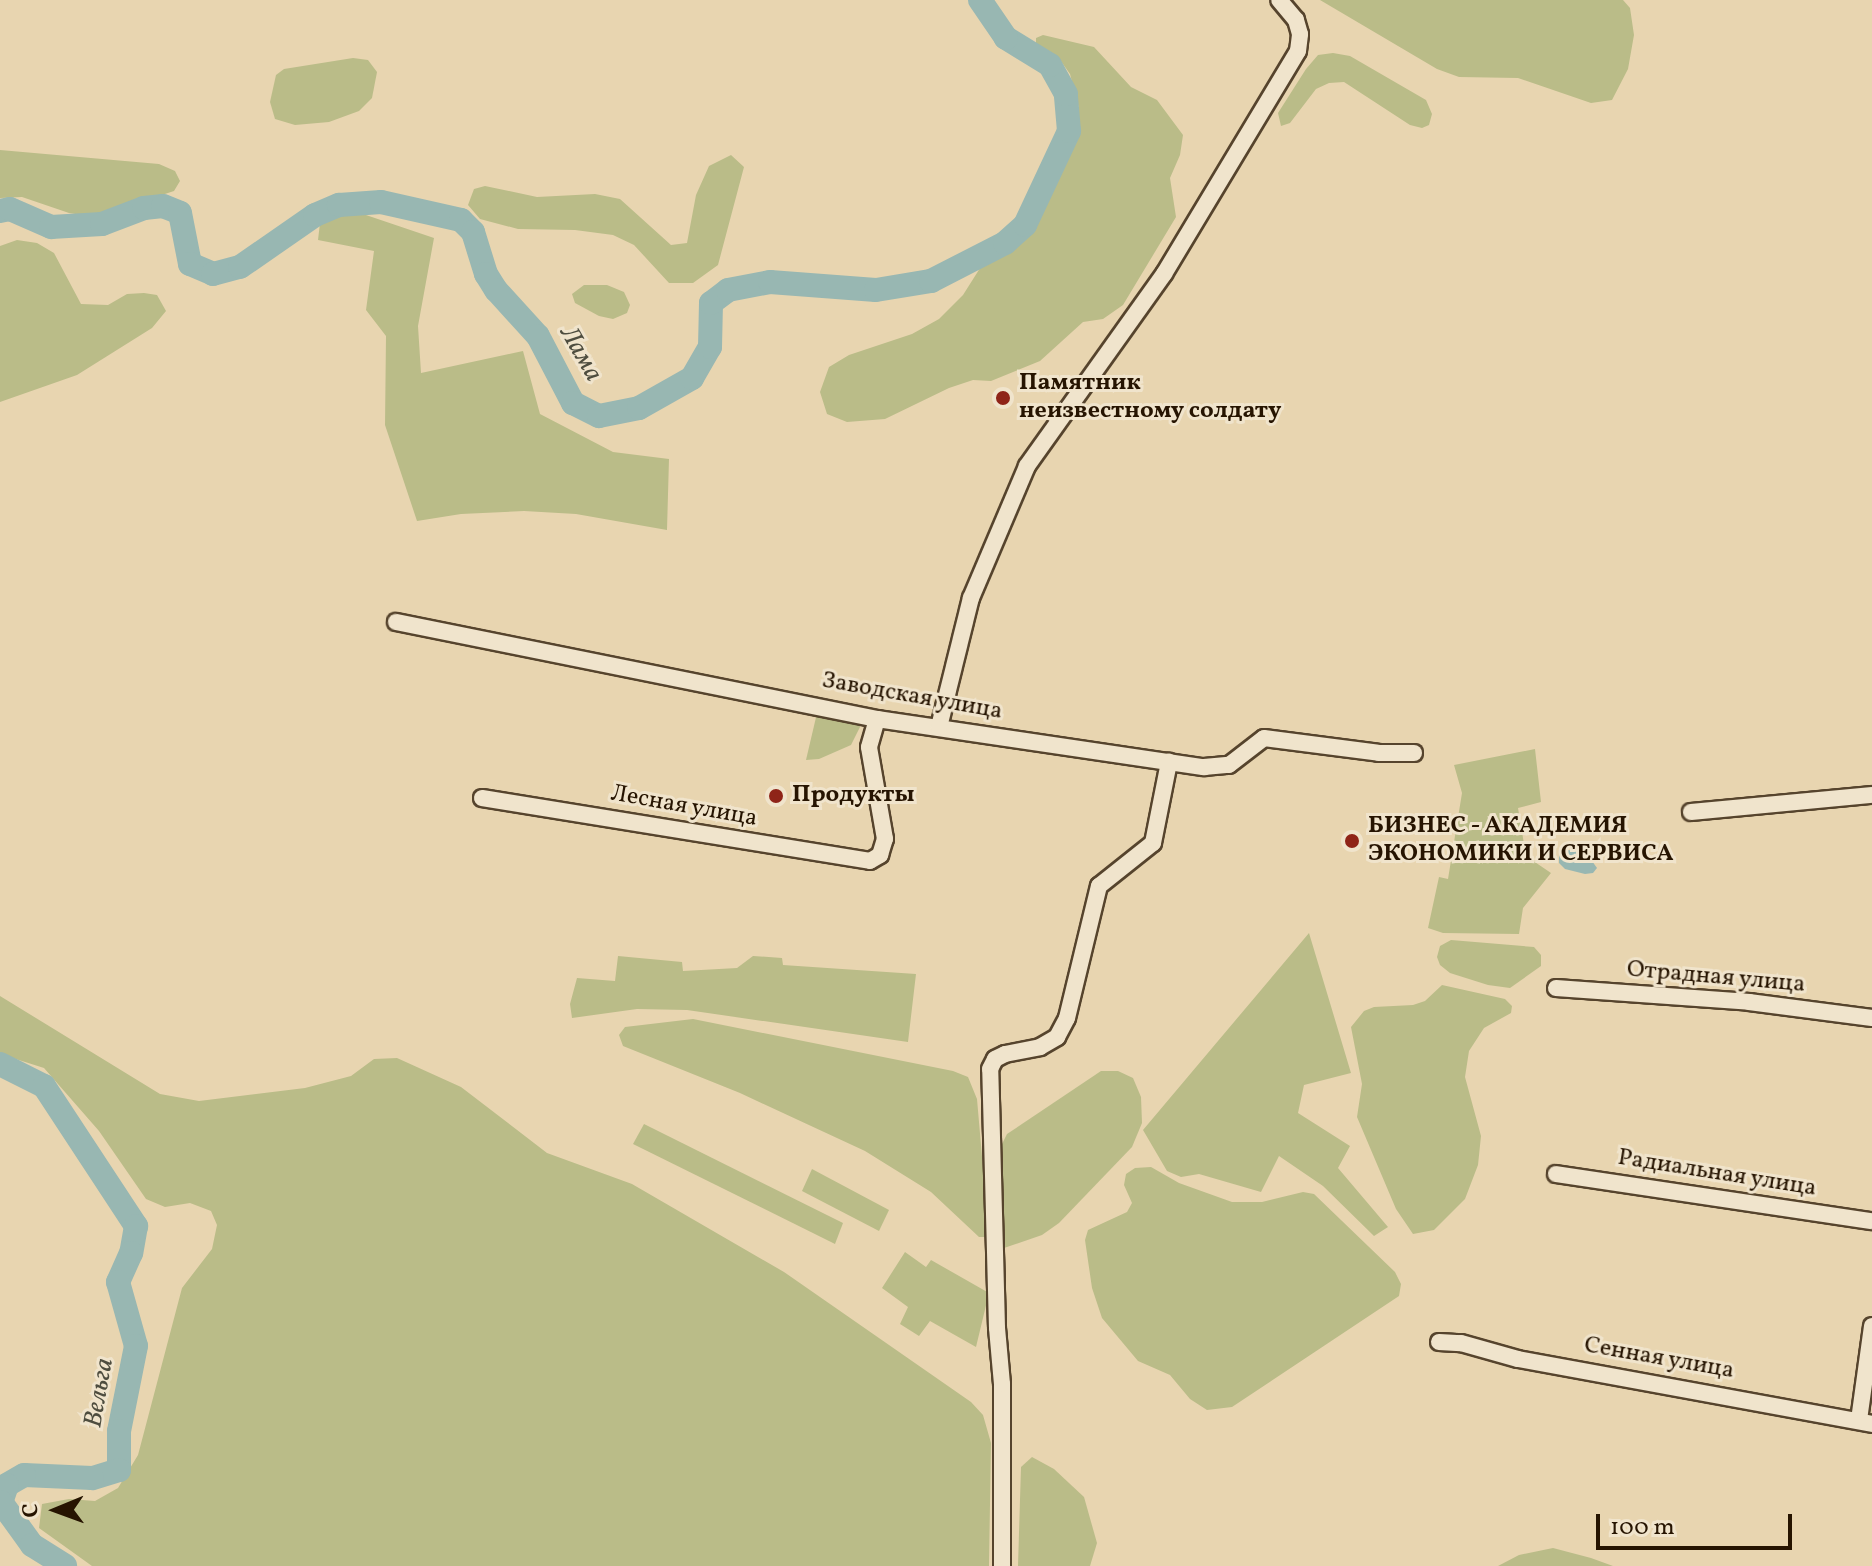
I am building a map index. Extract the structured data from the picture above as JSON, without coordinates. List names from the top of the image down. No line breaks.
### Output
{"streets":{"street":["Заводская улица","Лесная улица","Отрадная улица","Радиальная улица","Сенная улица"]},"crossings":[["Заводская улица","Лесная улица"]],"water":["Лама","Вельга"],"places":["Памятник неизвестному солдату","Продукты","БИЗНЕС - АКАДЕМИЯ ЭКОНОМИКИ И СЕРВИСА"],"scale_bar":"100 m","north":"left"}
